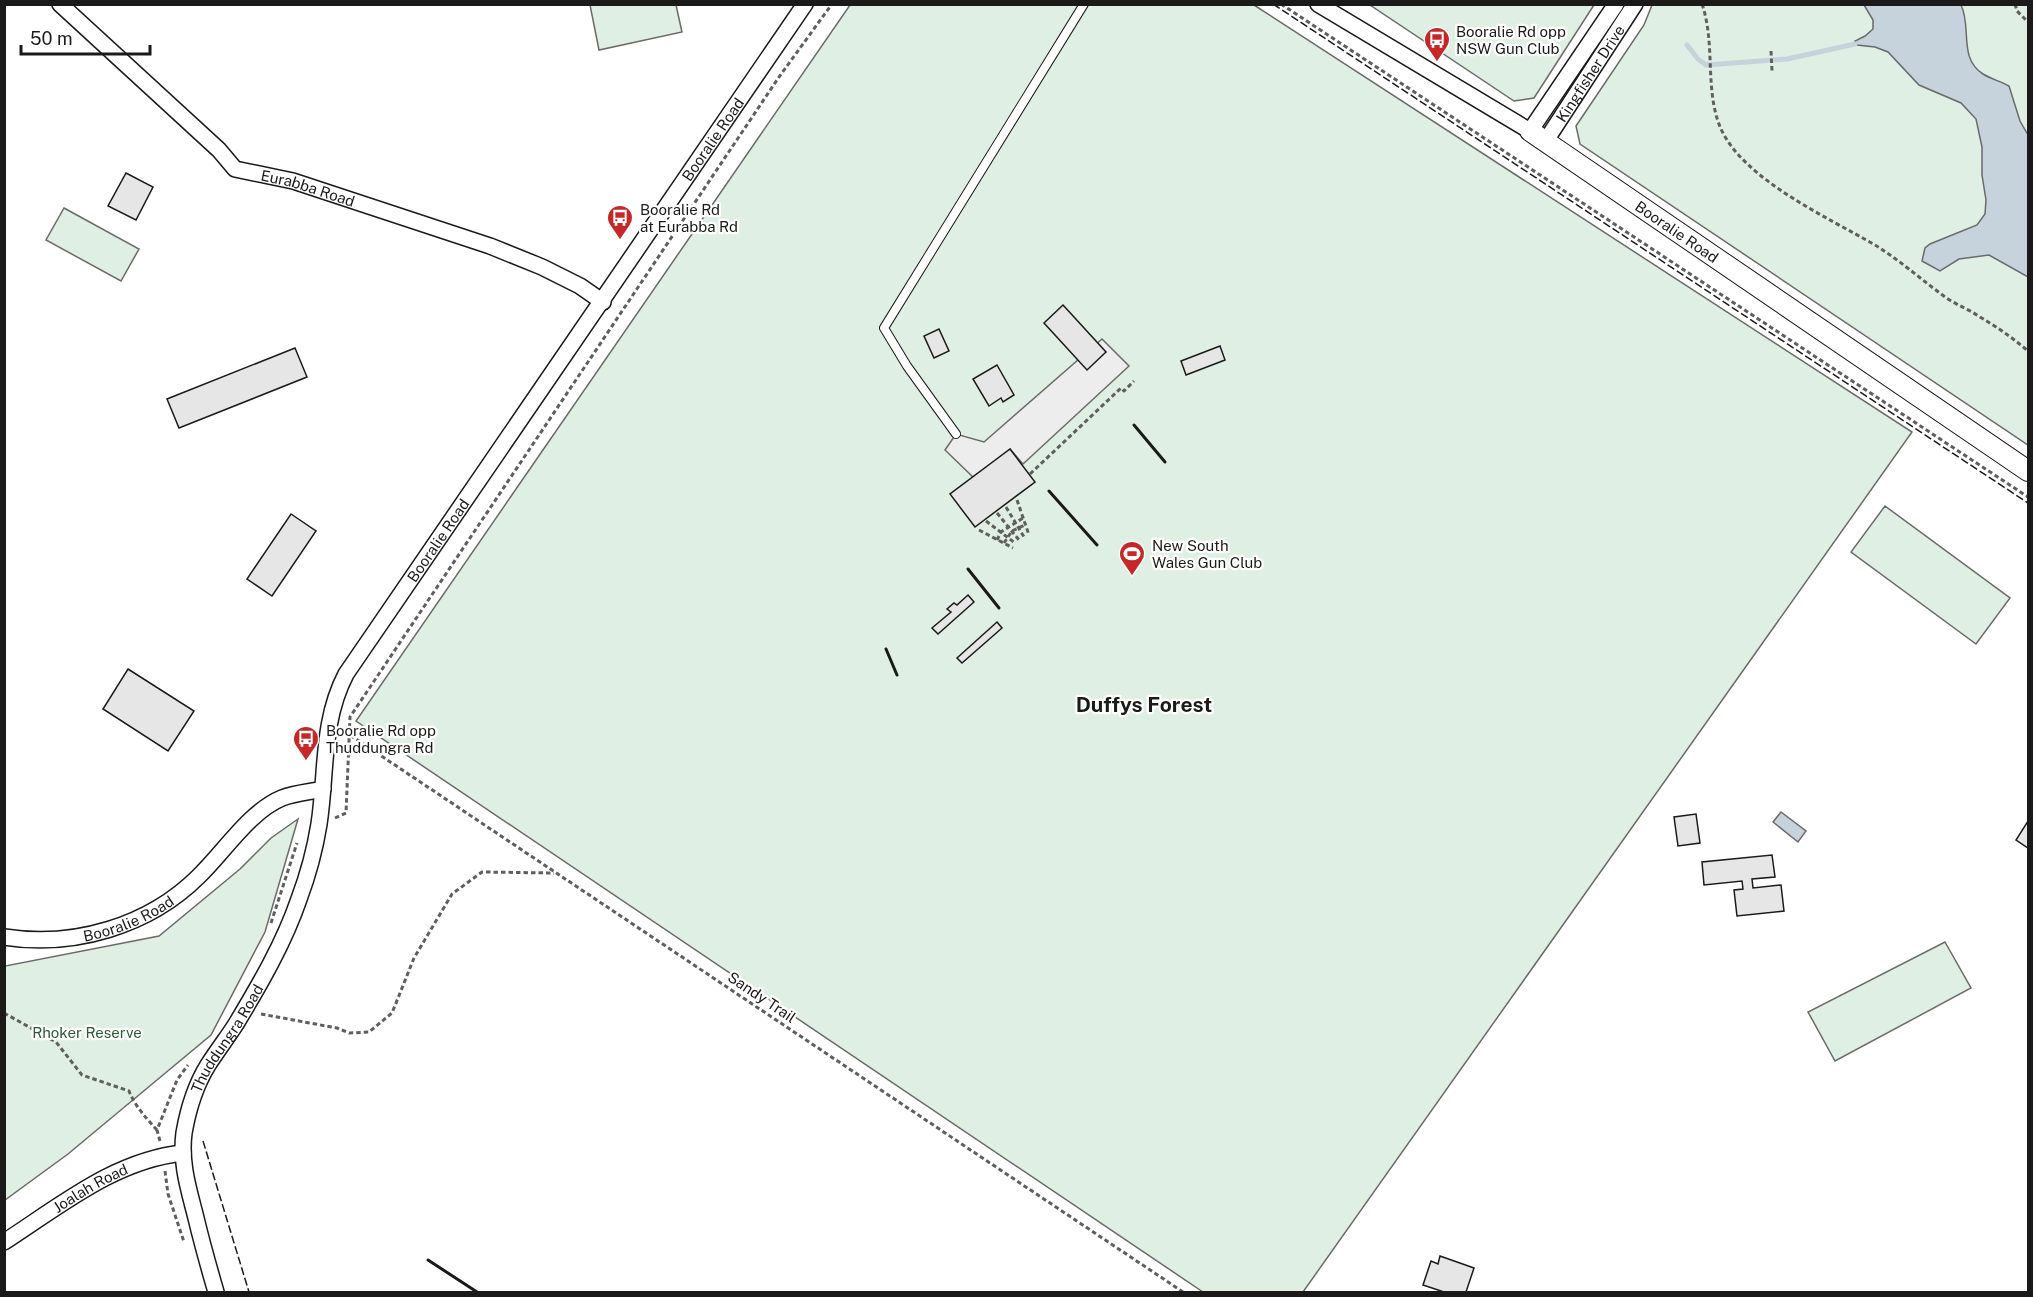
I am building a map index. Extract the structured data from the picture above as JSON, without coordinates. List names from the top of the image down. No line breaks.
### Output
{"streets":{"street":["Kingfisher Drive","Booralie Road","Eurabba Road","Thuddungra Road","Joalah Road"],"path":["Sandy Trail"]},"crossings":[["Kingfisher Drive","Booralie Road"],["Booralie Road","Eurabba Road"],["Booralie Road","Sandy Trail"],["Booralie Road","Thuddungra Road"],["Thuddungra Road","Joalah Road"]],"districts":["Duffys Forest"],"parks":["Rhoker Reserve"],"places":{"bus stop":["Booralie Rd opp NSW Gun Club","Booralie Rd at Eurabba Rd","Booralie Rd opp Thuddungra Rd"],"sports":["New South Wales Gun Club"]},"scale_bar":"50 m"}
